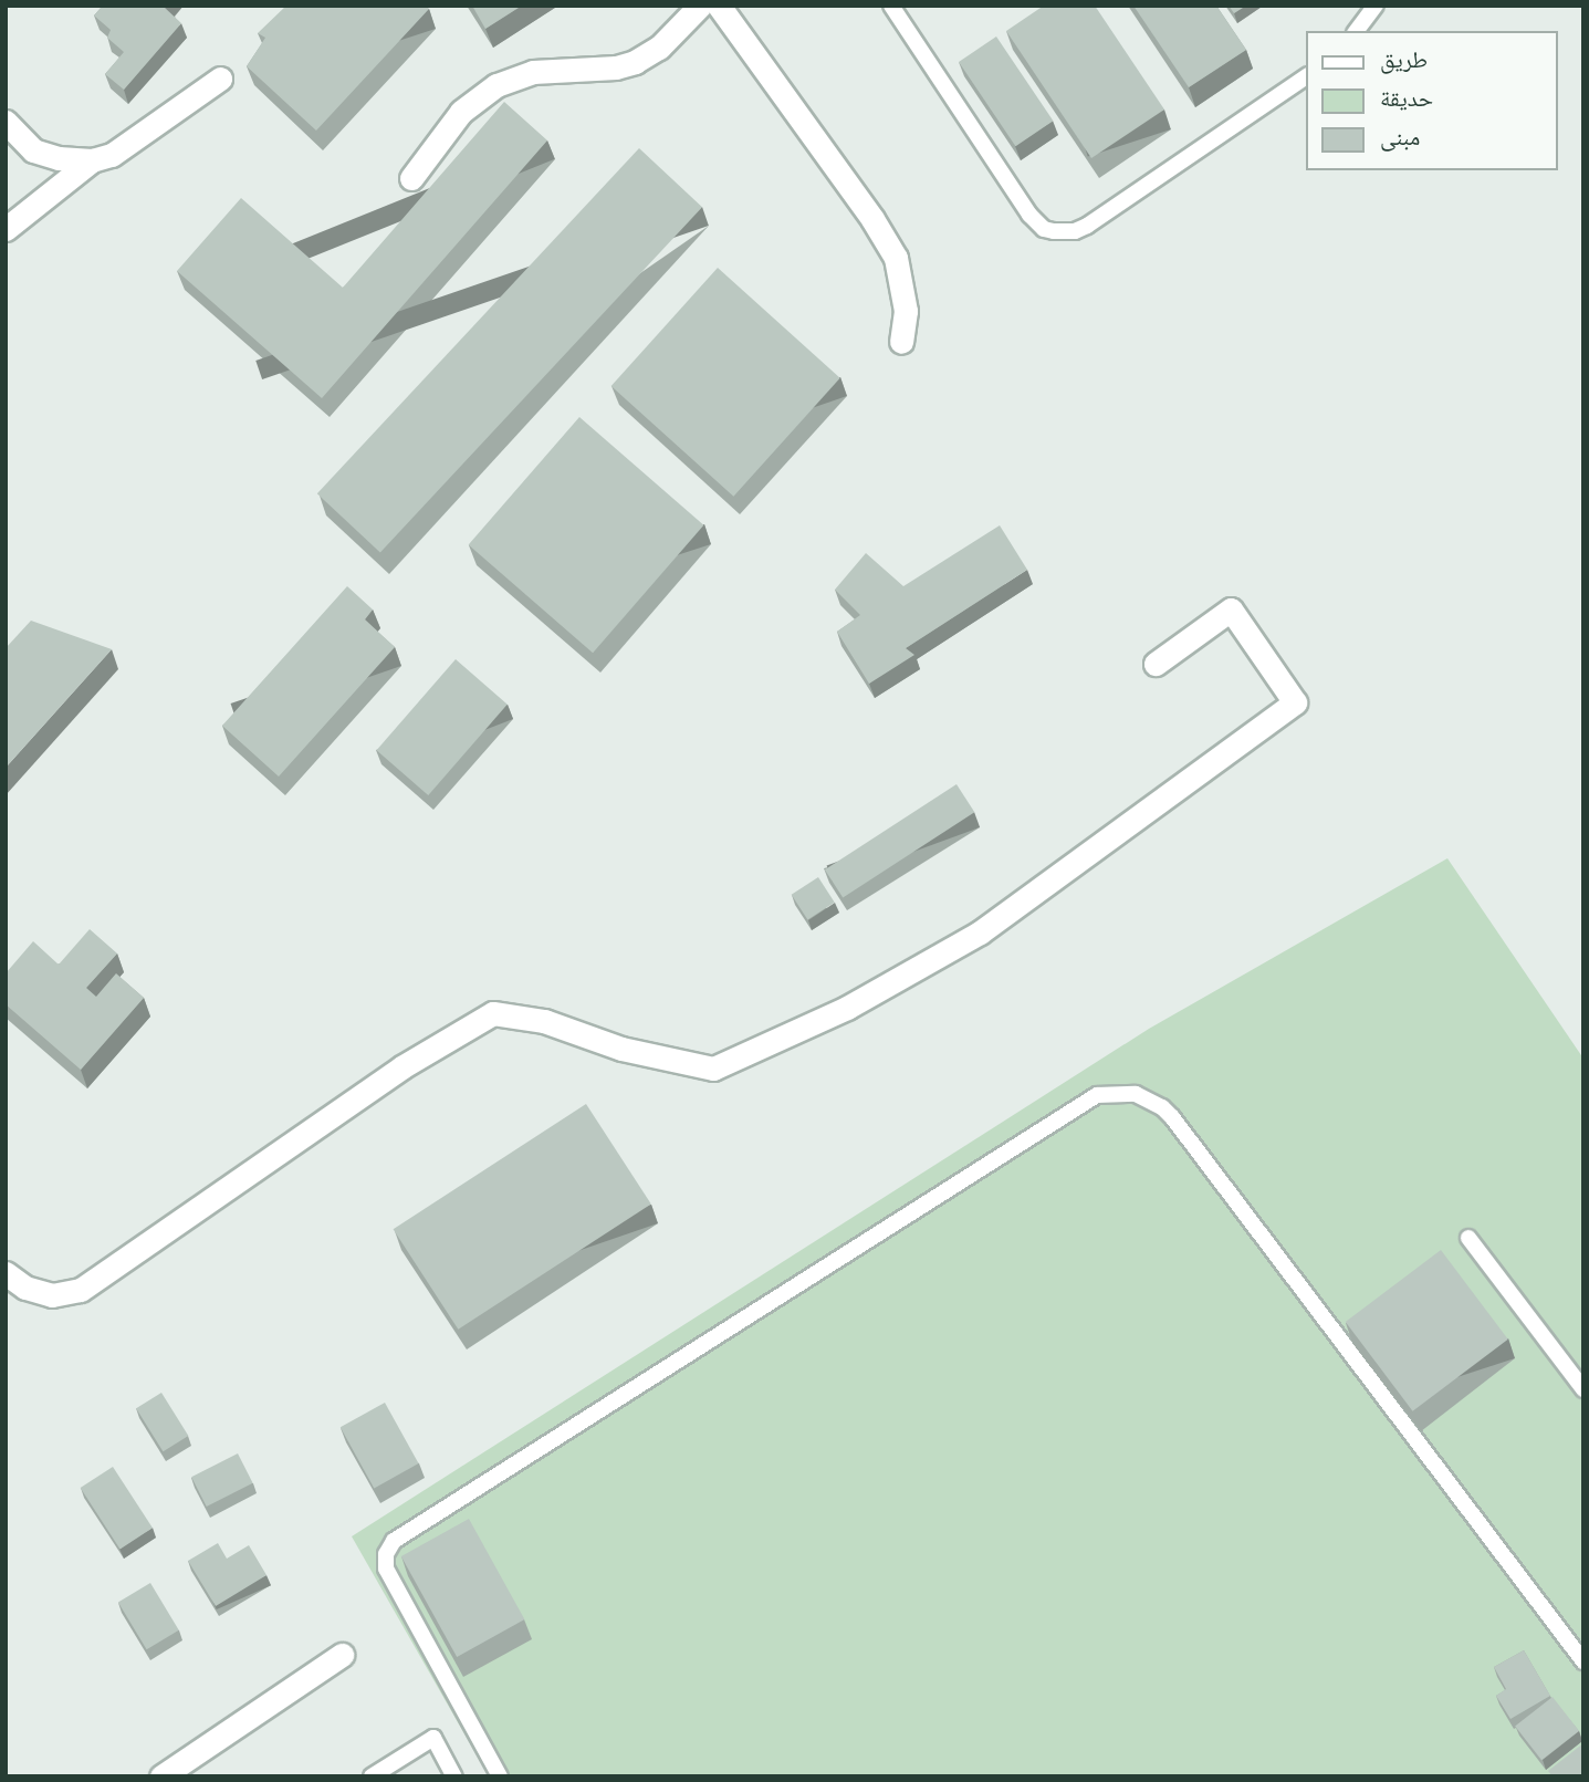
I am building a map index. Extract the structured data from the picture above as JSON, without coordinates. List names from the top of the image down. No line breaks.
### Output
{"legend":["طريق","حديقة","مبنى"]}
